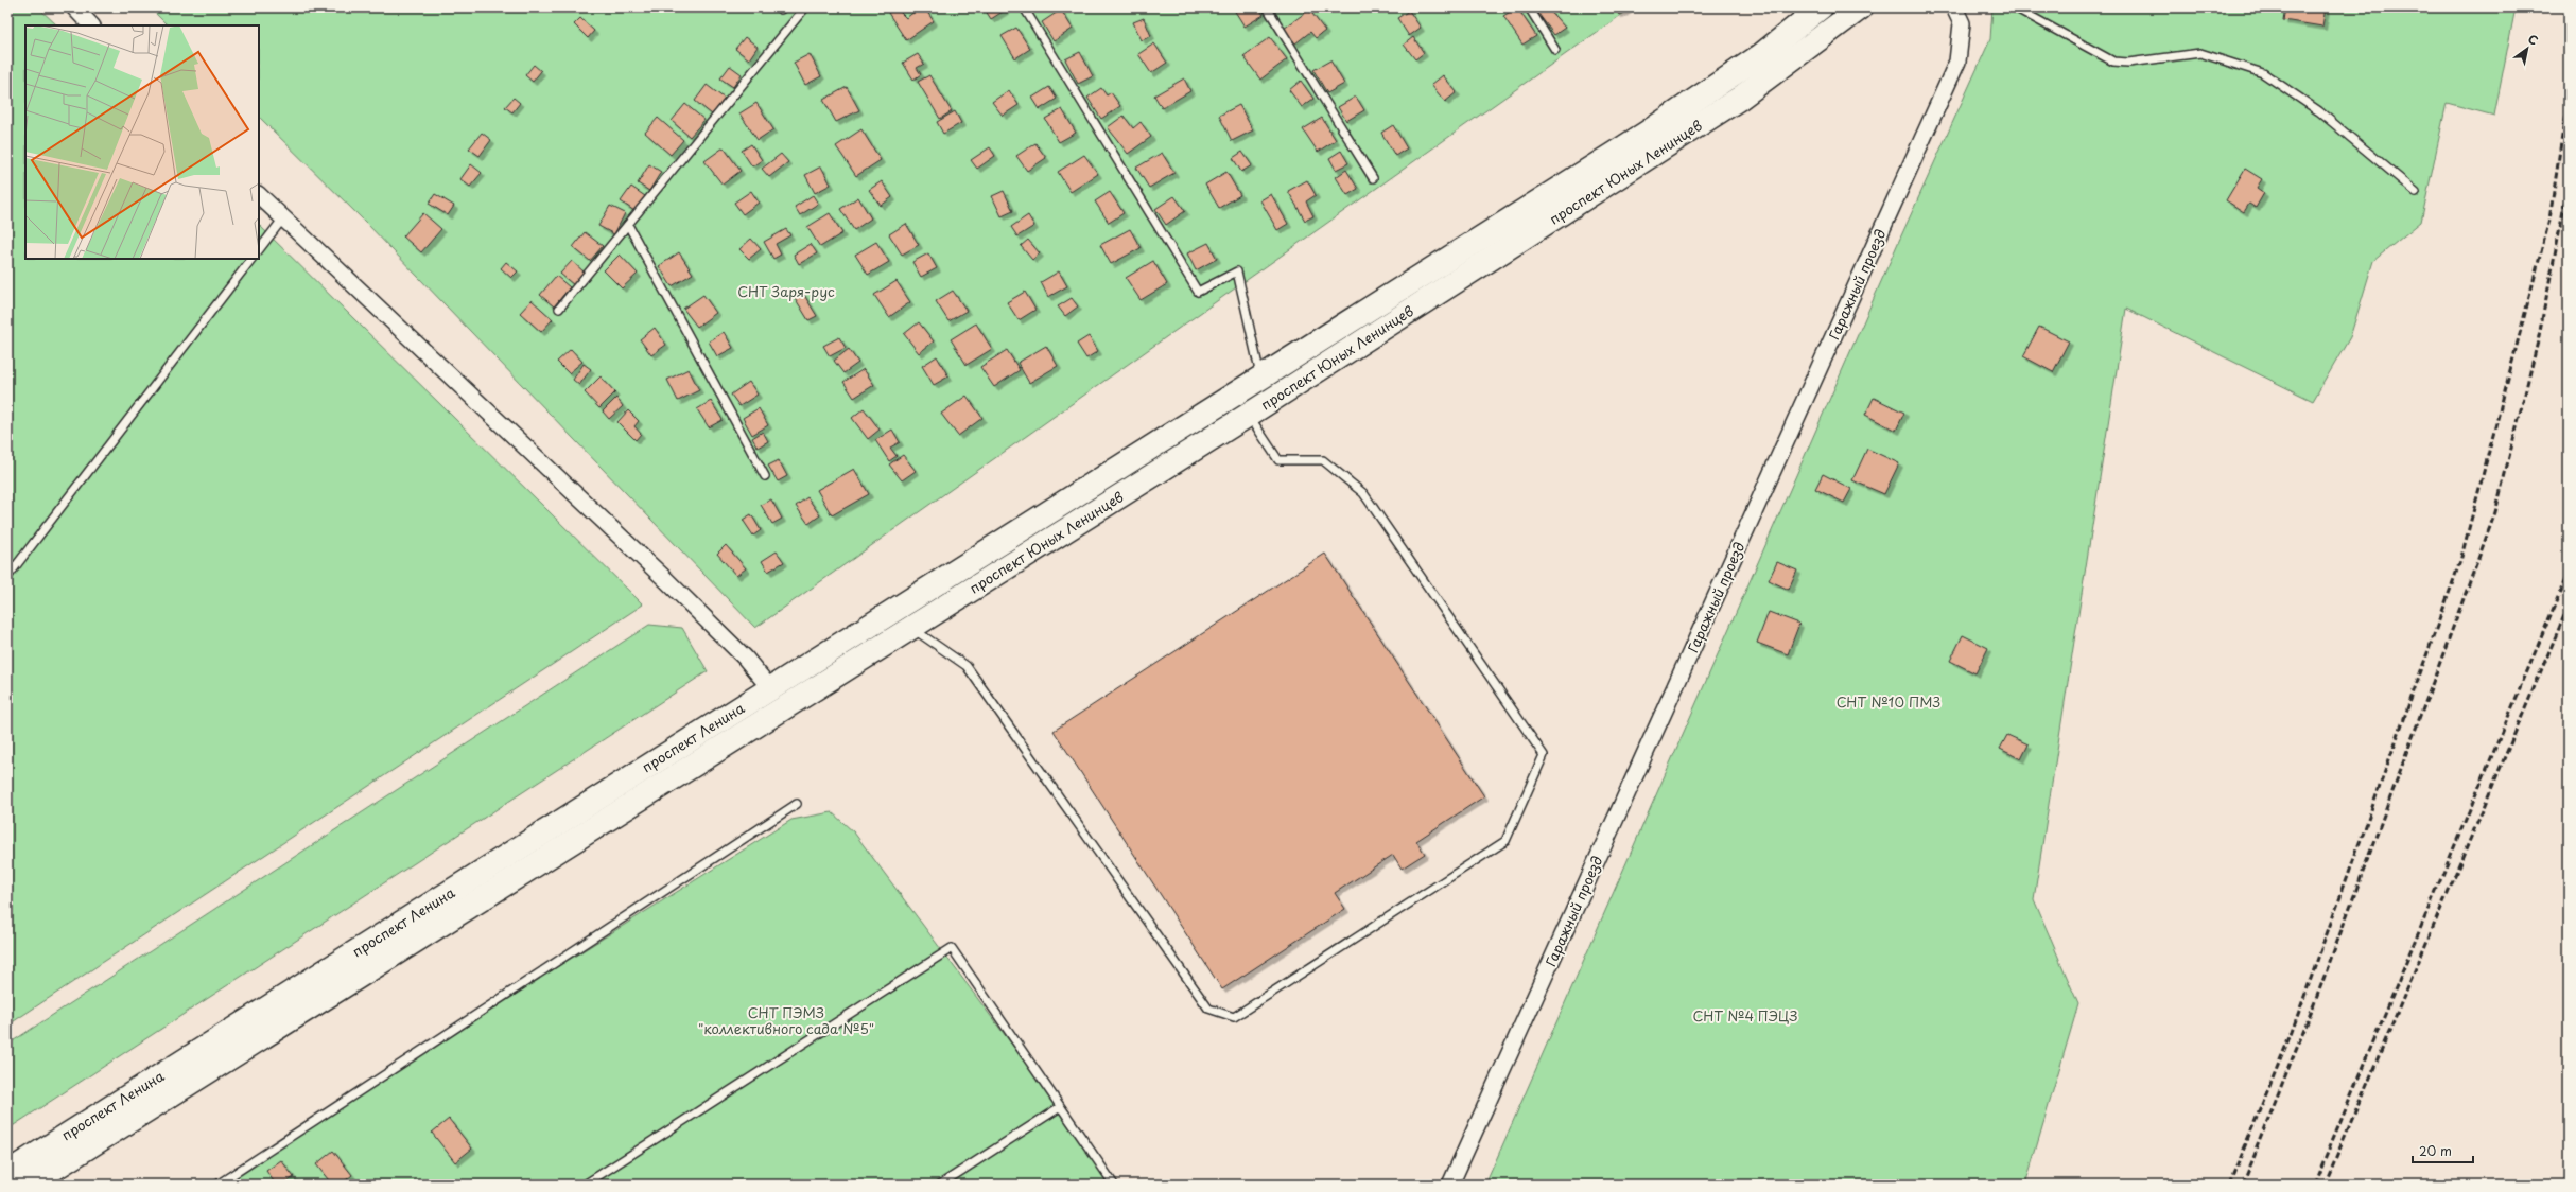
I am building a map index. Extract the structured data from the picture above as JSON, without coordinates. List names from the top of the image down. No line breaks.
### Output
{"streets":{"main road":["проспект Юных Ленинцев","проспект Ленина"],"street":["Гаражный проезд"]},"crossings":[["проспект Юных Ленинцев","проспект Ленина"]],"parks":["СНТ Заря-рус","СНТ №10 ПМЗ","СНТ ПЭМЗ \"коллективного сада №5\"","СНТ №4 ПЭЦЗ"],"scale_bar":"20 m","north":"top right"}
